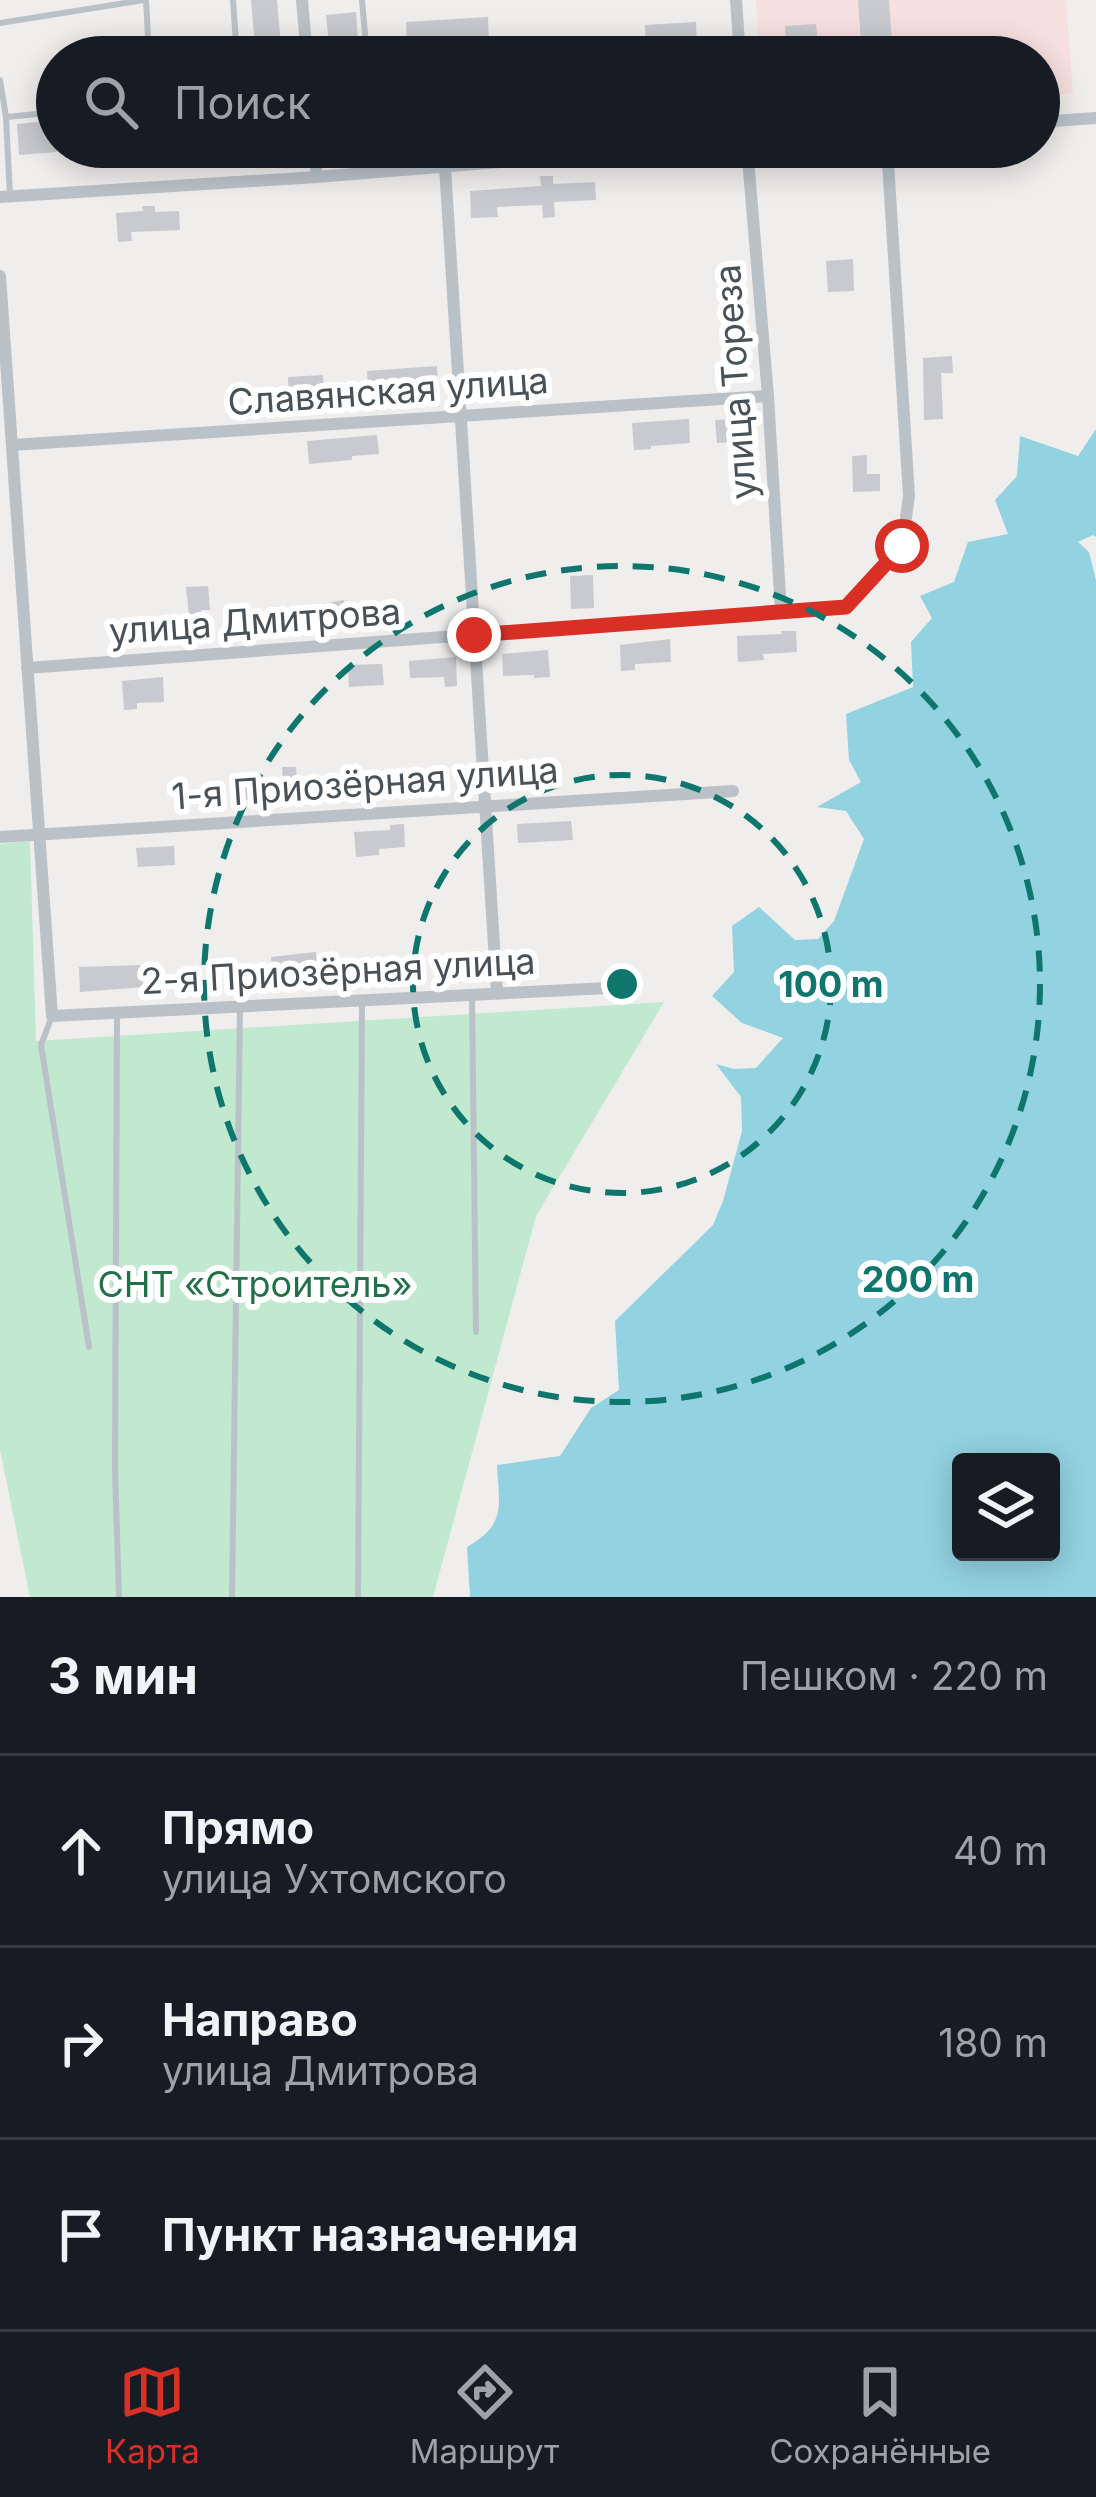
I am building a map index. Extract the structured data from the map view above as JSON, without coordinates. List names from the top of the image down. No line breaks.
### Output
{"streets":{"street":["улица Тореза","Славянская улица","улица Дмитрова","1-я Приозёрная улица","2-я Приозёрная улица"]},"crossings":[["улица Тореза","Славянская улица"],["улица Тореза","улица Дмитрова"]],"parks":["СНТ «Строитель»"],"page":{"search":"Поиск","heading":["3 мин","Пешком · 220 m"],"list":[["Прямо","улица Ухтомского","40 m"],["Направо","улица Дмитрова","180 m"],"Пункт назначения"],"nav":["Карта","Маршрут","Сохранённые"]},"rings":["100 m","200 m"]}
